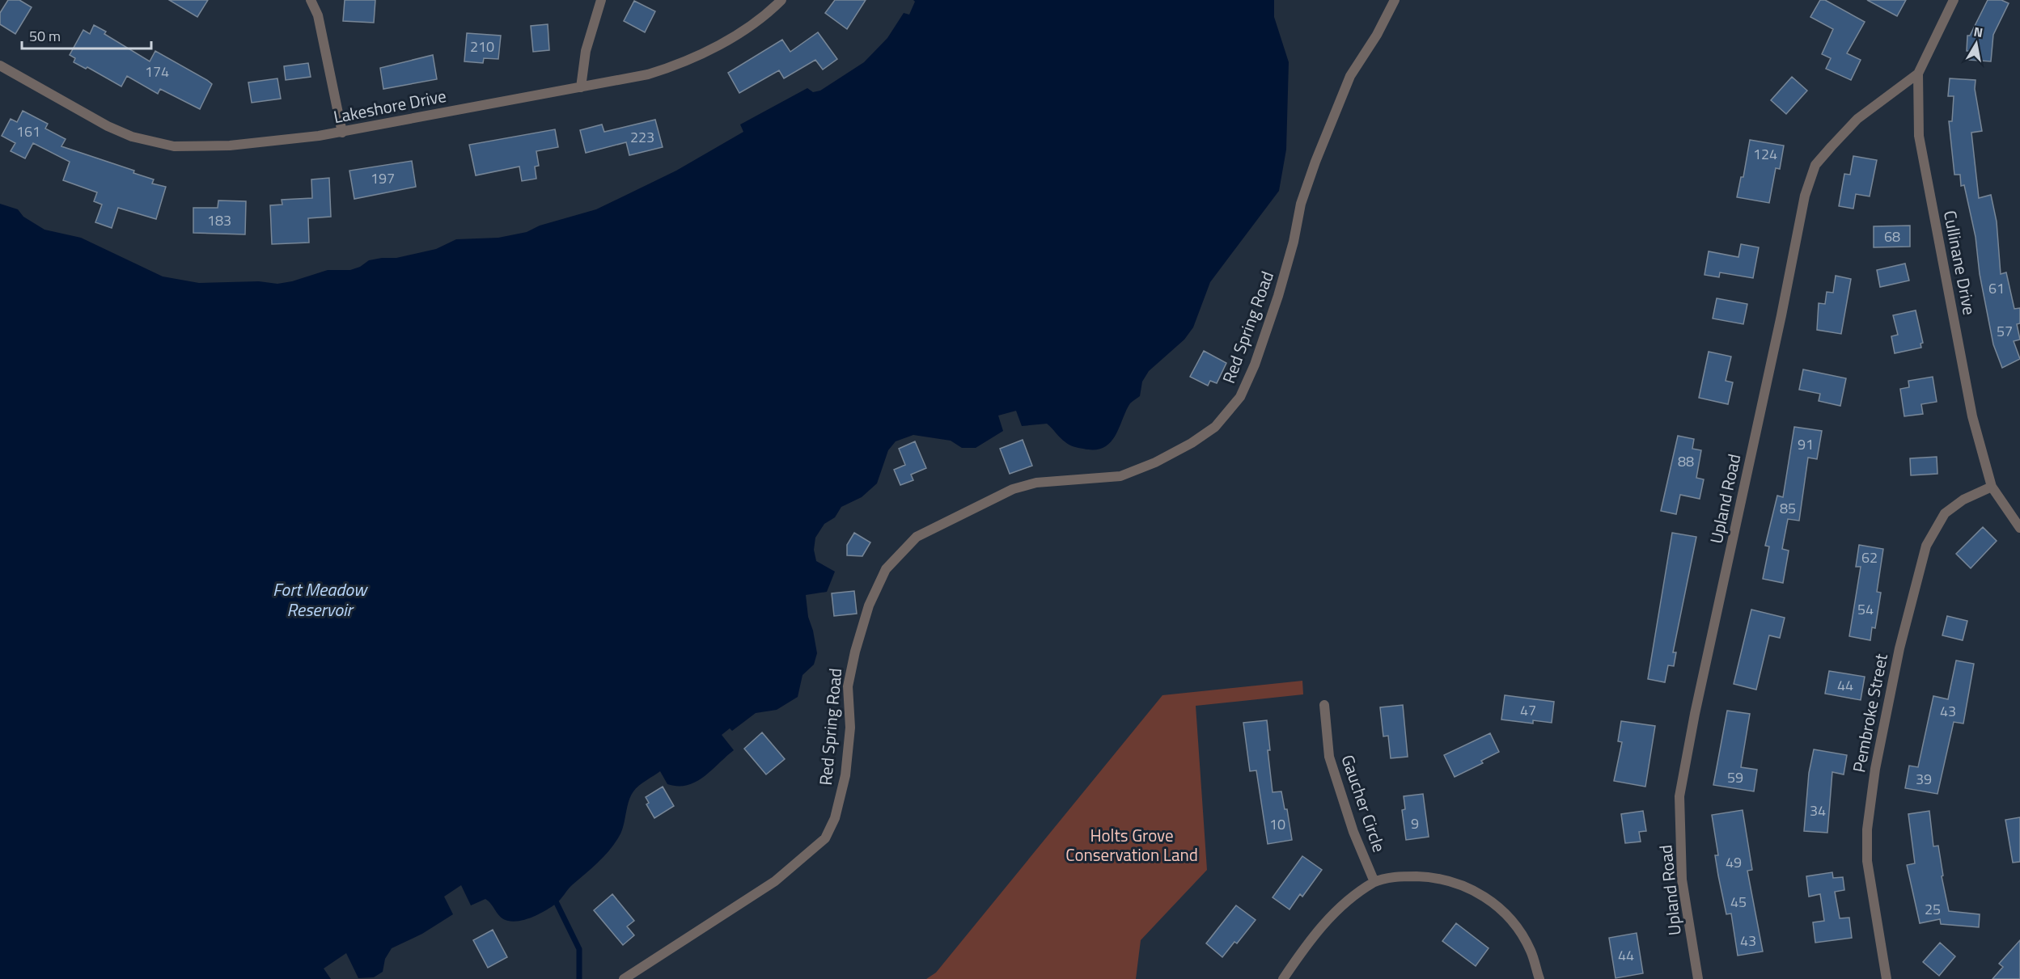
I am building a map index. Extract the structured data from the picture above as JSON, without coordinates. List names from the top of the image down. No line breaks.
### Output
{"streets":{"street":["Lakeshore Drive","Cullinane Drive","Red Spring Road","Upland Road","Pembroke Street","Gaucher Circle"]},"crossings":[["Cullinane Drive","Upland Road"],["Cullinane Drive","Pembroke Street"]],"water":["Fort Meadow Reservoir"],"parks":["Holts Grove Conservation Land"],"house_numbers":["210","174","161","223","124","197","183","68","61","57","91","88","85","62","54","44","47","43","59","39","34","9","10","49","45","25","43","44"],"scale_bar":"50 m","north":"top"}
